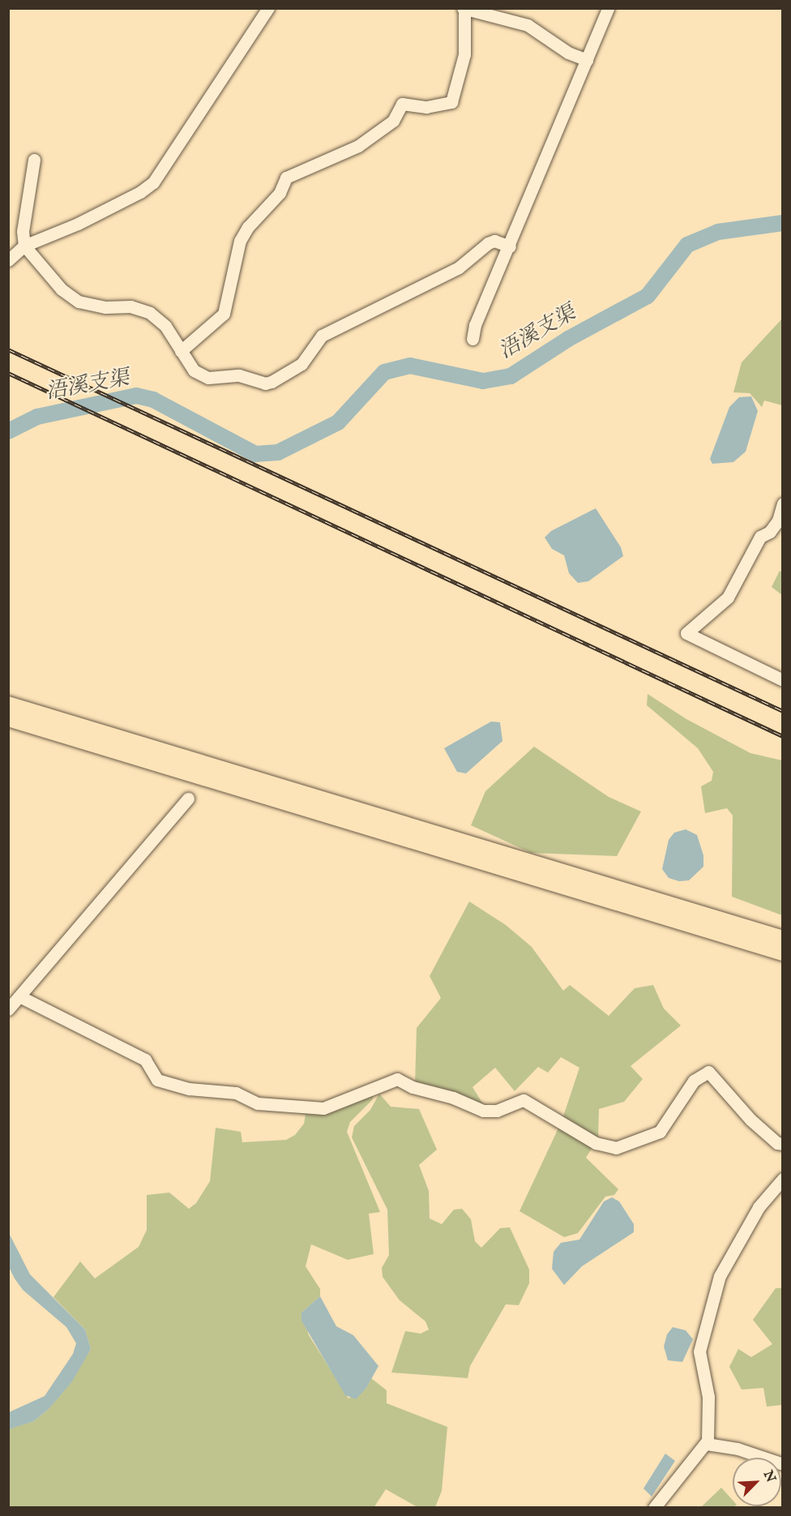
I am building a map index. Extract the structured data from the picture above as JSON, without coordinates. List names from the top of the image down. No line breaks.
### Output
{"water":["浯溪支渠"],"north":"top right"}
